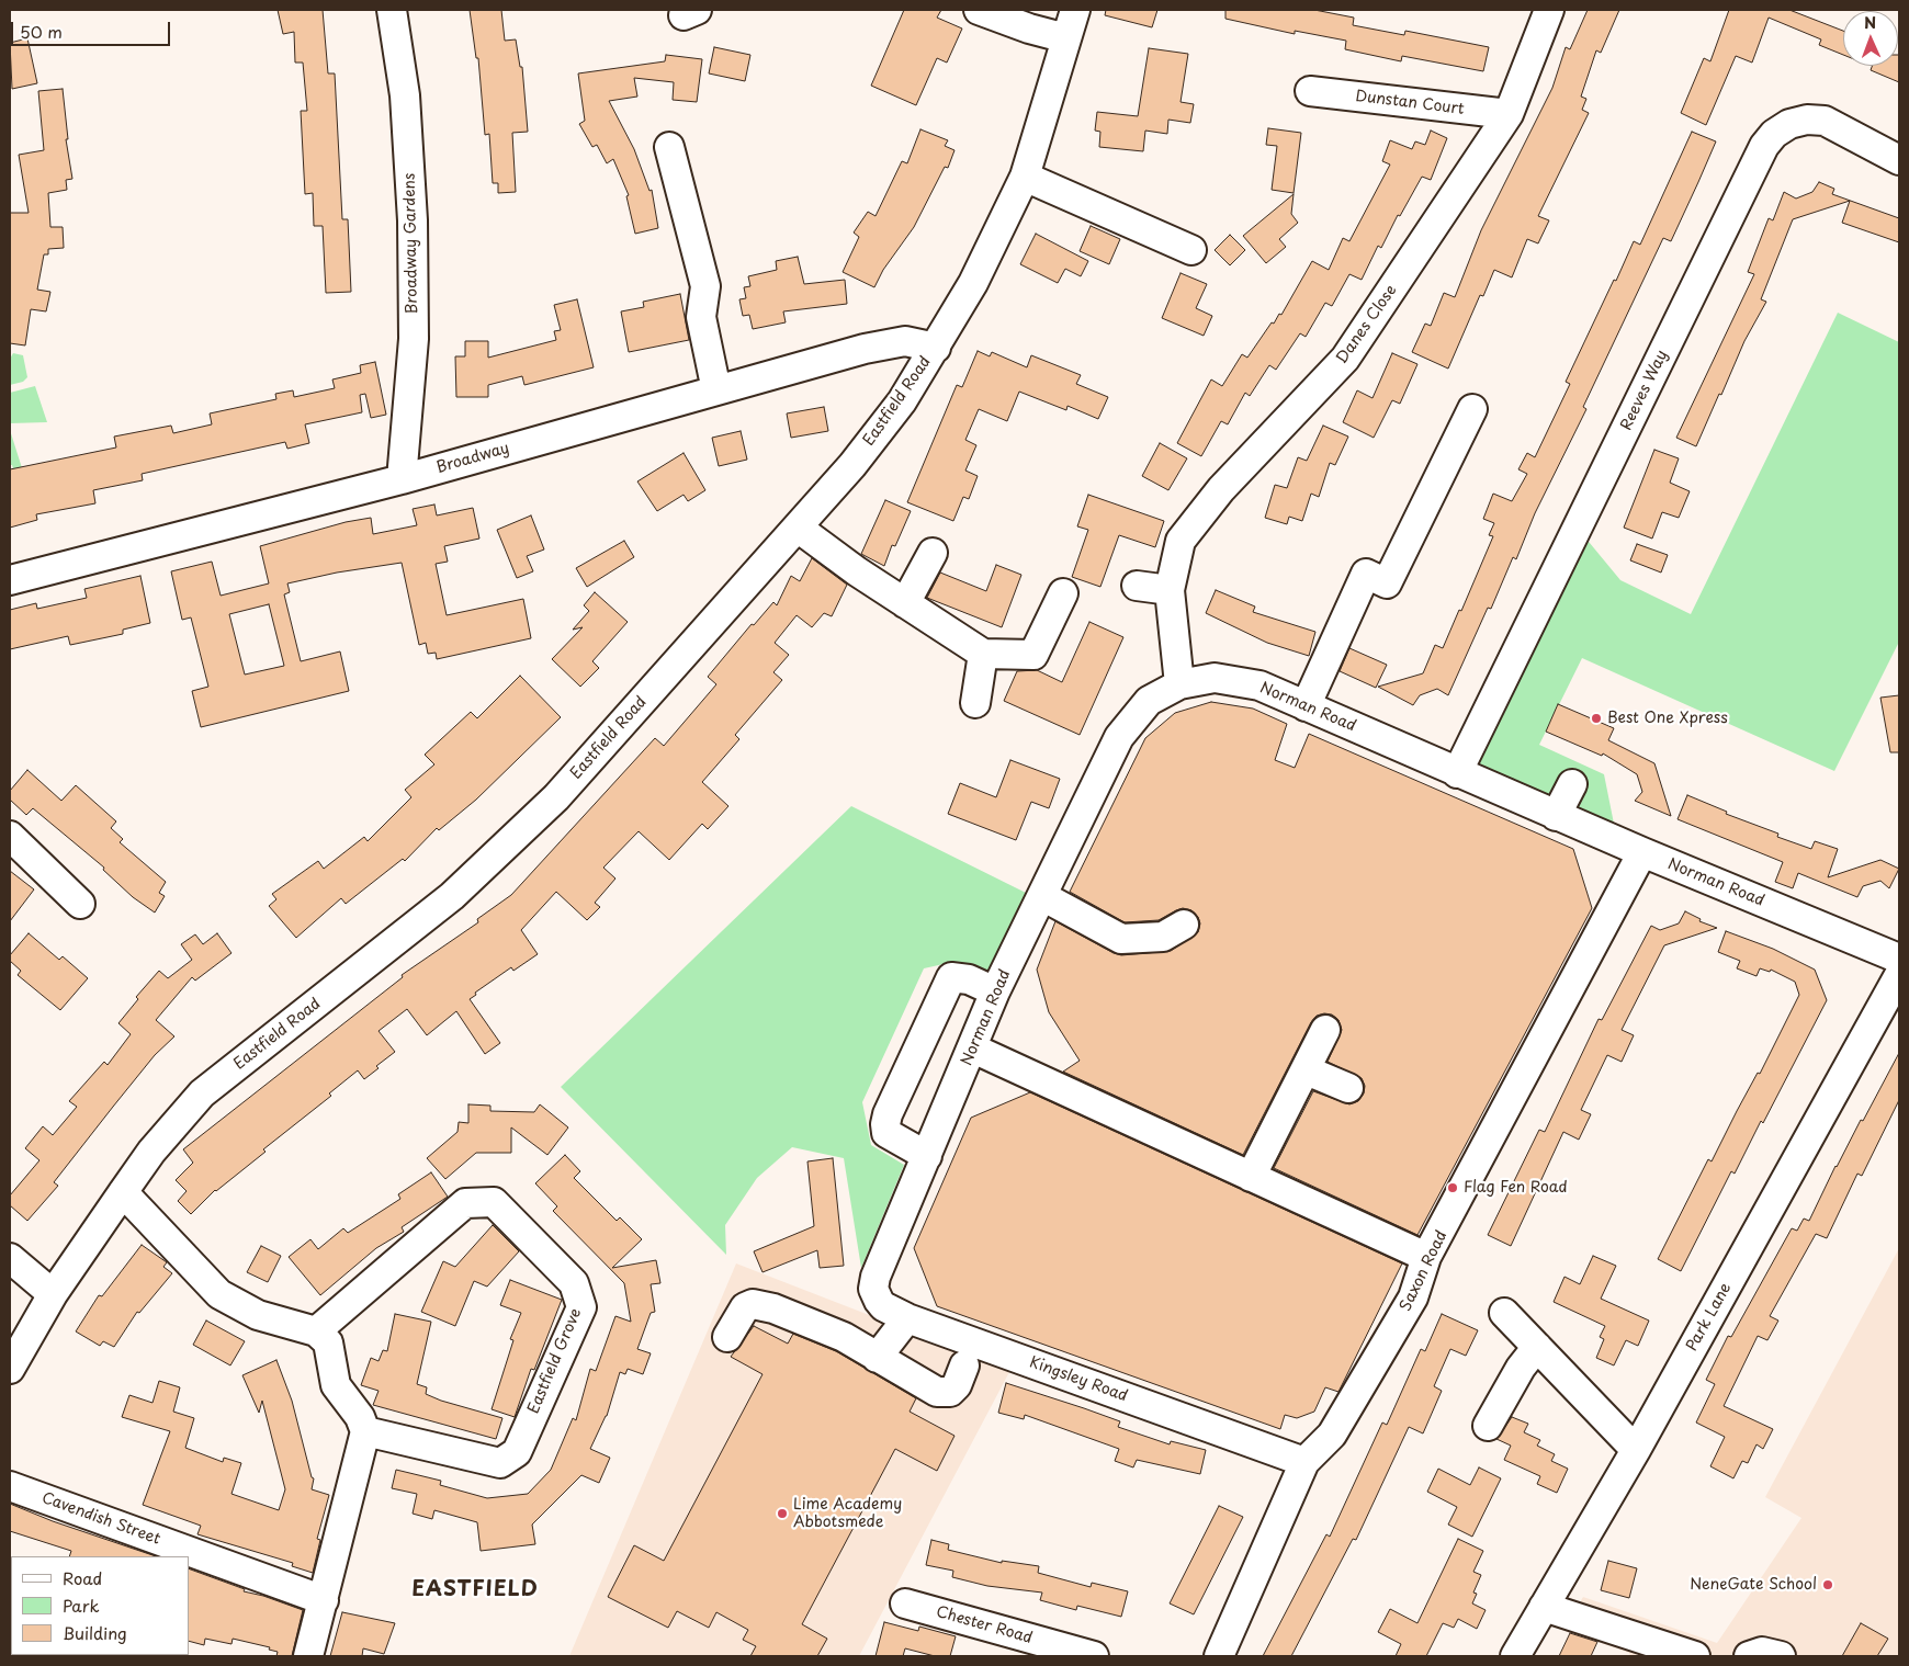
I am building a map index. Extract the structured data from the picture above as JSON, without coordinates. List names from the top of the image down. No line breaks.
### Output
{"streets":{"street":["Dunstan Court","Broadway Gardens","Danes Close","Reeves Way","Eastfield Road","Broadway","Norman Road","Saxon Road","Park Lane","Eastfield Grove","Kingsley Road","Cavendish Street","Chester Road"]},"crossings":[["Dunstan Court","Danes Close"],["Broadway Gardens","Broadway"],["Danes Close","Norman Road"],["Reeves Way","Norman Road"],["Eastfield Road","Broadway"],["Norman Road","Saxon Road"],["Norman Road","Kingsley Road"],["Saxon Road","Kingsley Road"]],"districts":["EASTFIELD"],"places":["Best One Xpress","Flag Fen Road","Lime Academy Abbotsmede","NeneGate School"],"legend":["Road","Park","Building"],"scale_bar":"50 m","north":"top"}
